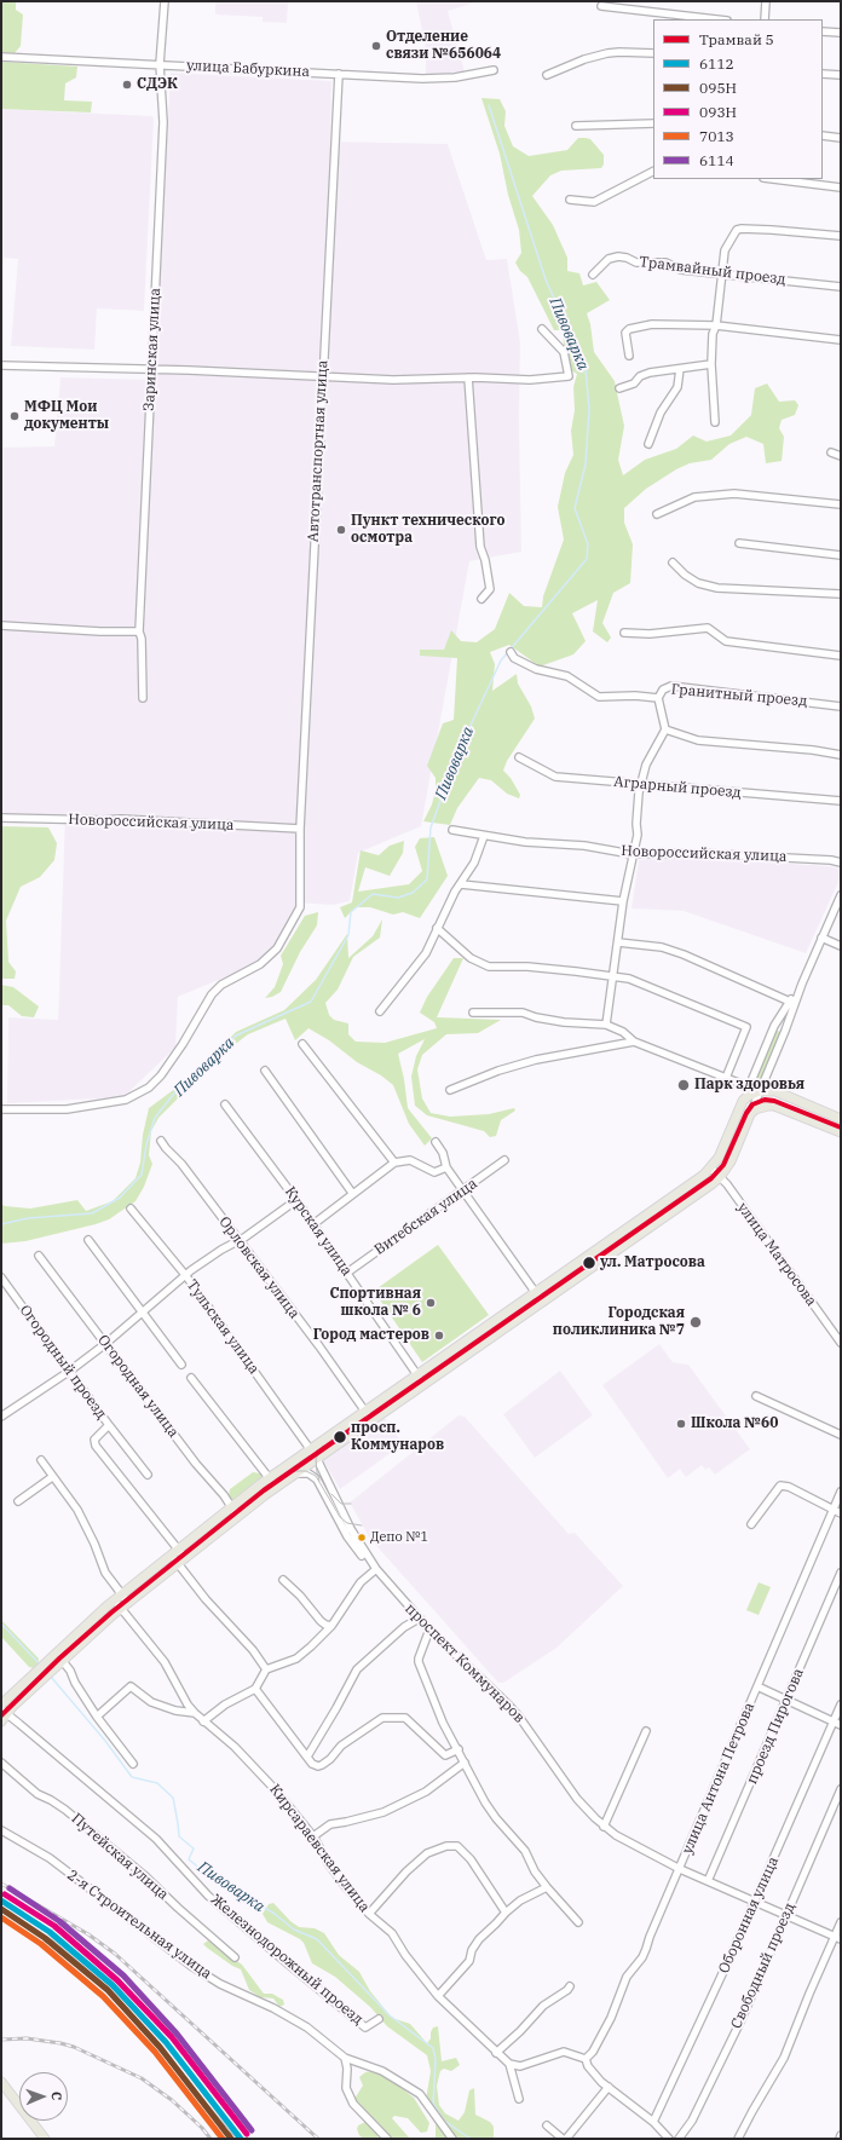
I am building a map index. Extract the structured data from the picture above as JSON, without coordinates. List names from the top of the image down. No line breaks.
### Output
{"streets":{"street":["улица Бабуркина","Трамвайный проезд","Заринская улица","Автотранспортная улица","Гранитный проезд","Аграрный проезд","Новороссийская улица","Витебская улица","Курская улица","улица Матросова","Орловская улица","Тульская улица","Огородный проезд","Огородная улица","проспект Коммунаров","проезд Пирогова","улица Антона Петрова","Кирсараевская улица","Путейская улица","Оборонная улица","2-я Строительная улица","Железнодорожный проезд","Свободный проезд"]},"crossings":[["улица Бабуркина","Заринская улица"],["улица Бабуркина","Автотранспортная улица"],["Автотранспортная улица","Новороссийская улица"],["Витебская улица","Курская улица"],["Тульская улица","проспект Коммунаров"],["проспект Коммунаров","проезд Пирогова"],["проспект Коммунаров","улица Антона Петрова"],["проспект Коммунаров","Оборонная улица"],["проспект Коммунаров","Свободный проезд"]],"water":["Пивоварка"],"places":["Отделение связи №656064","СДЭК","МФЦ Мои документы","Пункт технического осмотра","Парк здоровья","ул. Матросова","Спортивная школа № 6","Городская поликлиника №7","Город мастеров","Школа №60","просп. Коммунаров","Депо №1"],"lines":["tram line 5","transit line 6114","transit line 093Н","transit line 6112","transit line 095Н","transit line 7013"],"legend":["Трамвай 5","6112","095Н","093Н","7013","6114"],"north":"right"}
